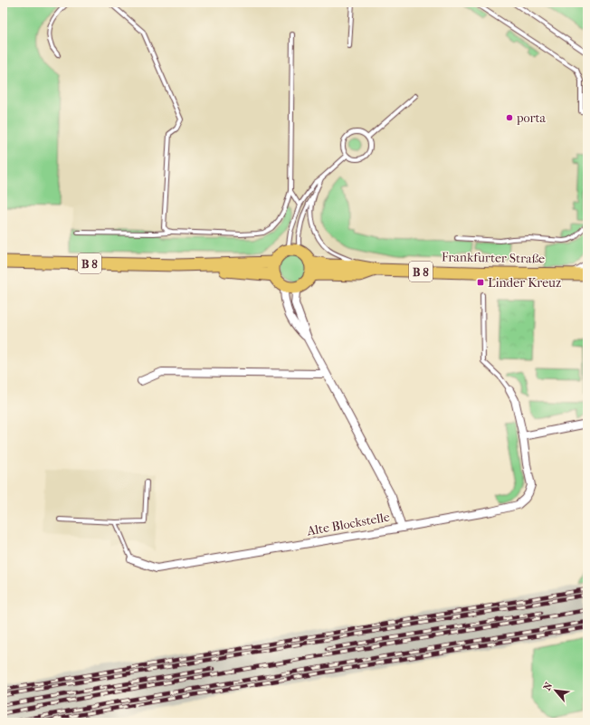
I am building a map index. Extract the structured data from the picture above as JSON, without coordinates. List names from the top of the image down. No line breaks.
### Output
{"streets":{"main road":["Frankfurter Straße","B 8"],"street":["Alte Blockstelle"]},"crossings":[["Frankfurter Straße","B 8"],["Frankfurter Straße","Alte Blockstelle"],["B 8","Alte Blockstelle"]],"places":{"other":["porta"],"transit":["Linder Kreuz"]},"north":"top left"}
